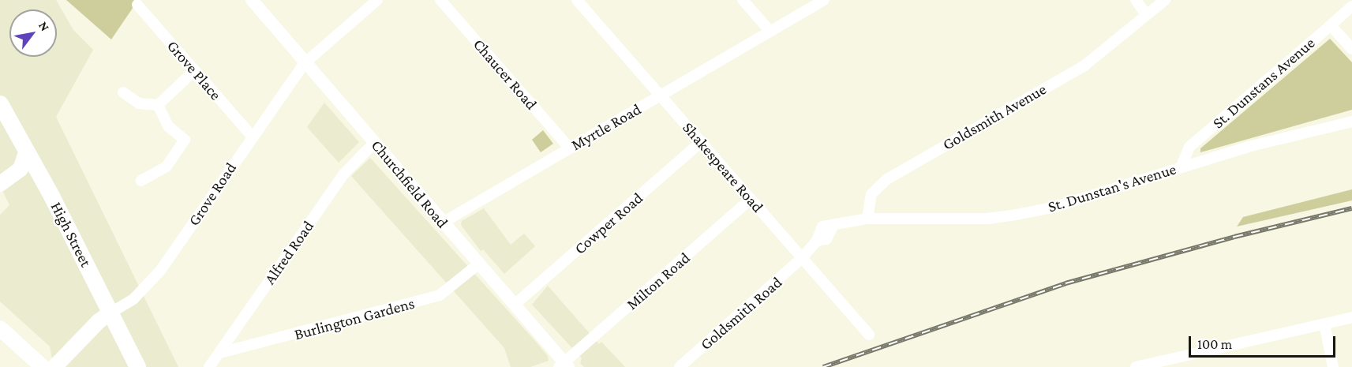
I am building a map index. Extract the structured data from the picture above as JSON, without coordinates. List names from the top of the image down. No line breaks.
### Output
{"streets":{"main road":["High Street"],"street":["Grove Place","Chaucer Road","St. Dunstans Avenue","Goldsmith Avenue","Myrtle Road","Shakespeare Road","Churchfield Road","St. Dunstan's Avenue","Grove Road","Cowper Road","Alfred Road","Milton Road","Goldsmith Road","Burlington Gardens"]},"crossings":[["Grove Place","Grove Road"],["Chaucer Road","Myrtle Road"],["St. Dunstans Avenue","St. Dunstan's Avenue"],["Goldsmith Avenue","St. Dunstan's Avenue"],["Myrtle Road","Shakespeare Road"],["Myrtle Road","Churchfield Road"],["Shakespeare Road","Cowper Road"],["Shakespeare Road","Milton Road"],["Shakespeare Road","Goldsmith Road"],["Churchfield Road","Grove Road"],["Churchfield Road","Cowper Road"],["Churchfield Road","Alfred Road"],["Churchfield Road","Milton Road"],["Churchfield Road","Burlington Gardens"],["Grove Road","High Street"],["Alfred Road","Burlington Gardens"]],"scale_bar":"100 m","north":"top right"}
